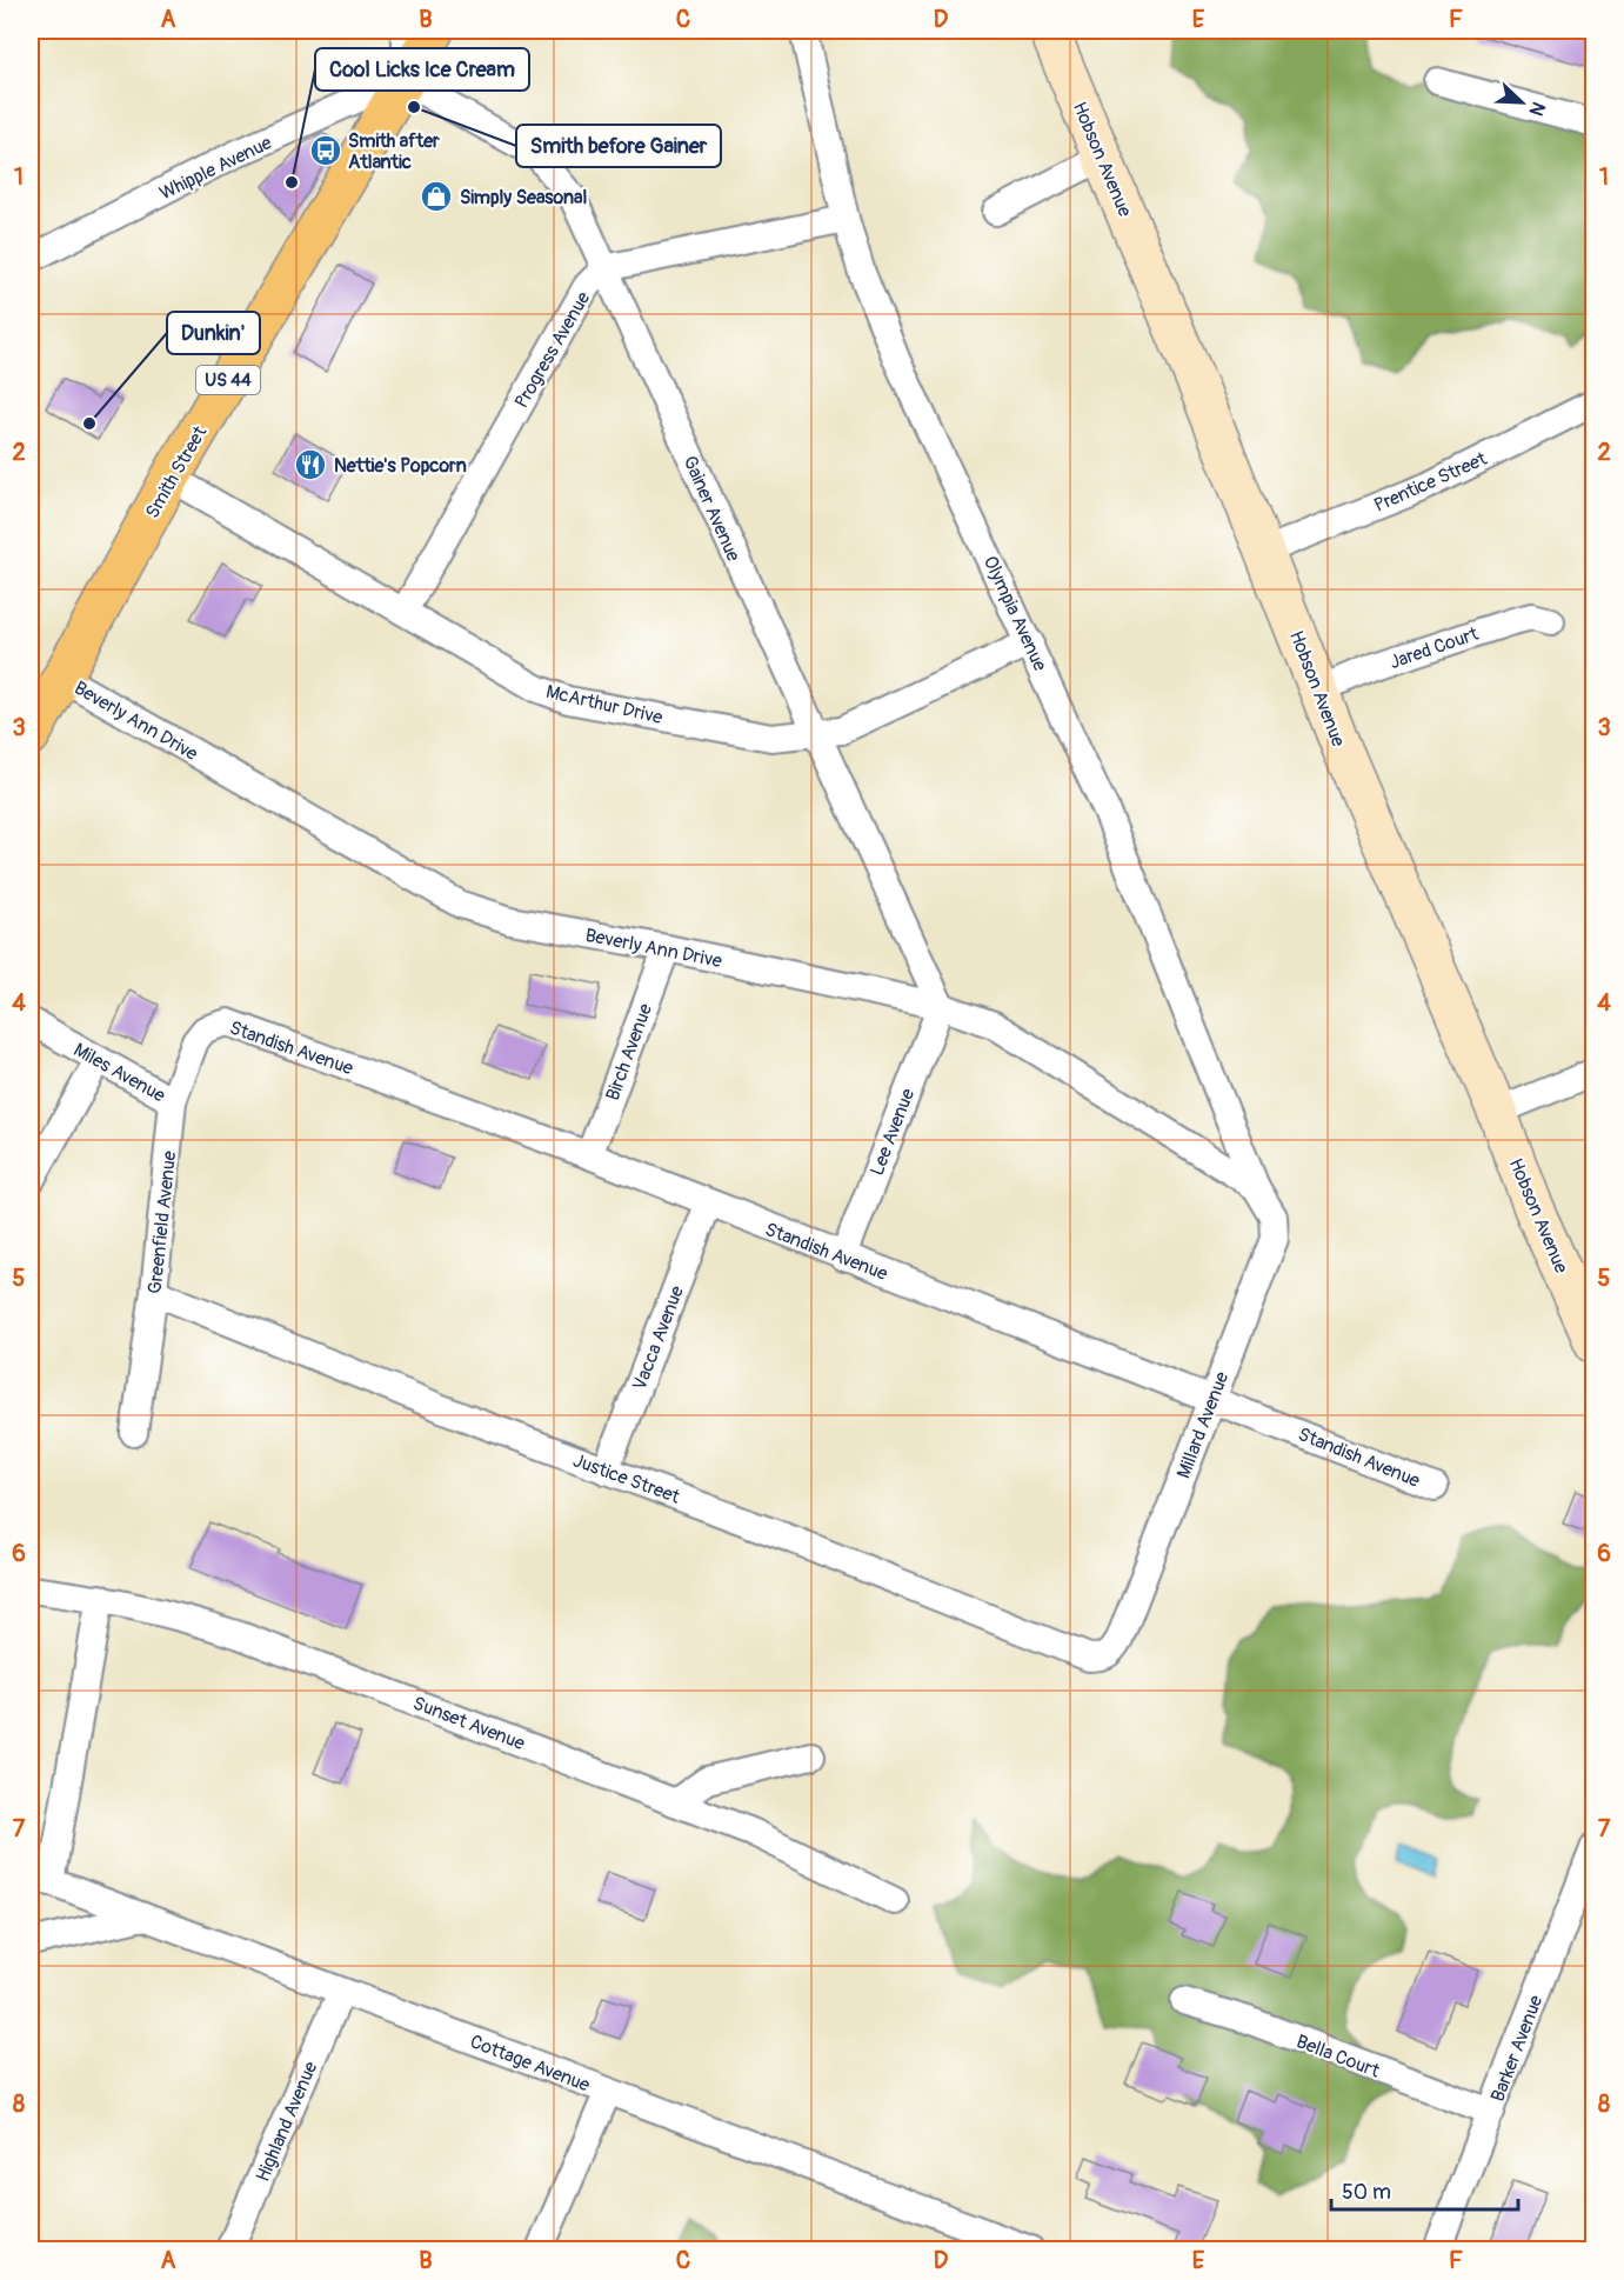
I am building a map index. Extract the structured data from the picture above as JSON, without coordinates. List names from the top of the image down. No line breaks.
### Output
{"streets":{"main road":["US 44","Smith Street"],"street":["Hobson Avenue","Whipple Avenue","Progress Avenue","Prentice Street","Gainer Avenue","Olympia Avenue","Jared Court","McArthur Drive","Beverly Ann Drive","Standish Avenue","Birch Avenue","Miles Avenue","Lee Avenue","Greenfield Avenue","Vacca Avenue","Millard Avenue","Justice Street","Sunset Avenue","Barker Avenue","Bella Court","Cottage Avenue","Highland Avenue"]},"crossings":[["Hobson Avenue","Prentice Street"],["Hobson Avenue","Jared Court"],["Whipple Avenue","Smith Street"],["Whipple Avenue","Gainer Avenue"],["Progress Avenue","Gainer Avenue"],["Progress Avenue","McArthur Drive"],["Smith Street","Gainer Avenue"],["Smith Street","McArthur Drive"],["Smith Street","Beverly Ann Drive"],["Gainer Avenue","McArthur Drive"],["Gainer Avenue","Beverly Ann Drive"],["Gainer Avenue","Lee Avenue"],["Olympia Avenue","McArthur Drive"],["Olympia Avenue","Beverly Ann Drive"],["Olympia Avenue","Millard Avenue"],["Beverly Ann Drive","Birch Avenue"],["Beverly Ann Drive","Lee Avenue"],["Beverly Ann Drive","Millard Avenue"],["Standish Avenue","Birch Avenue"],["Standish Avenue","Lee Avenue"],["Standish Avenue","Greenfield Avenue"],["Standish Avenue","Vacca Avenue"],["Standish Avenue","Millard Avenue"],["Miles Avenue","Greenfield Avenue"],["Greenfield Avenue","Justice Street"],["Vacca Avenue","Justice Street"],["Millard Avenue","Justice Street"],["Barker Avenue","Bella Court"],["Cottage Avenue","Highland Avenue"]],"places":{"other":["Smith before Gainer","Cool Licks Ice Cream","Dunkin'"],"bus stop":["Smith after Atlantic"],"shop":["Simply Seasonal"],"restaurant":["Nettie's Popcorn"]},"scale_bar":"50 m","north":"bottom right","grid":{"columns":["A","B","C","D","E","F"],"rows":["1","2","3","4","5","6","7","8"]}}
